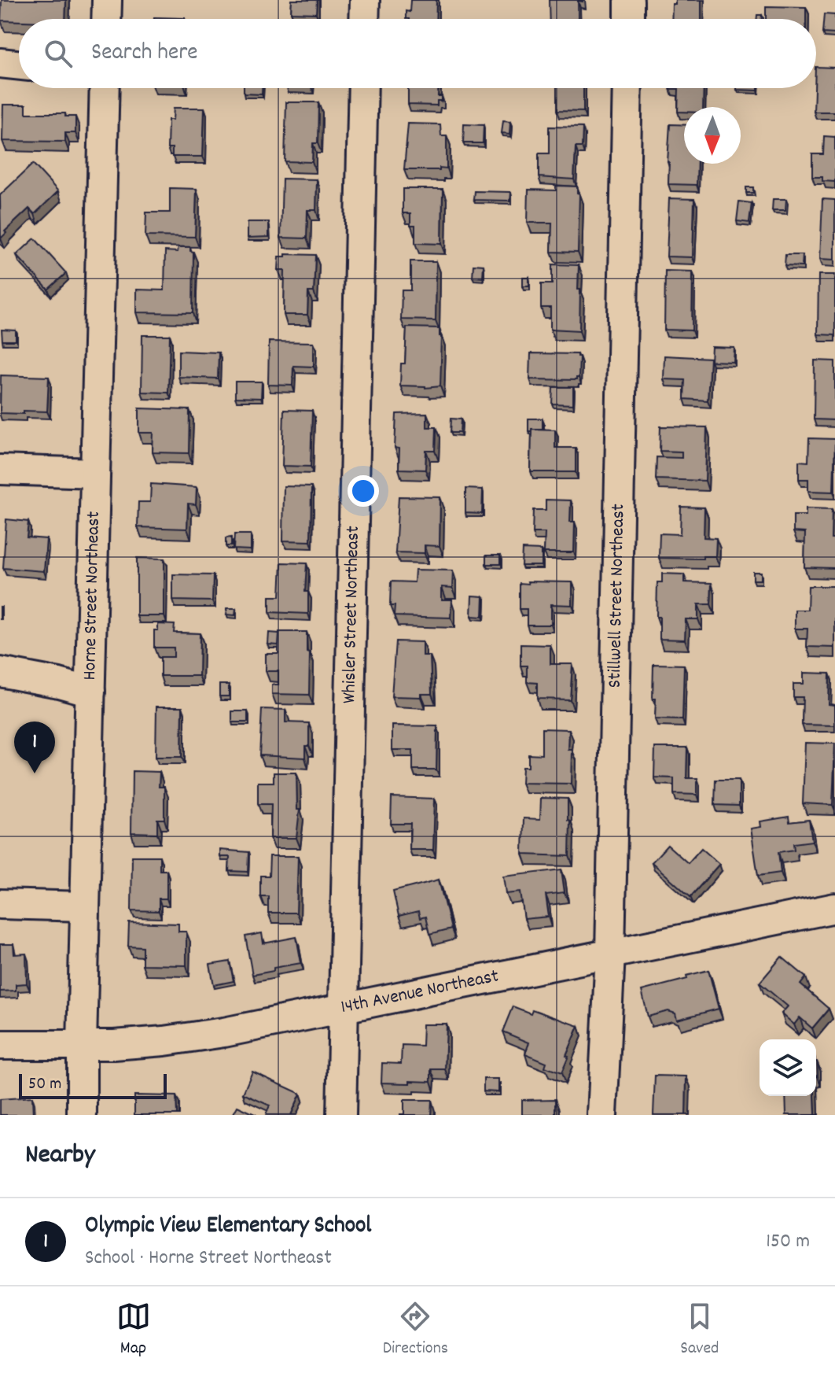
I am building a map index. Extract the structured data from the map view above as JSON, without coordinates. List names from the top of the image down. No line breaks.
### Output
{"streets":{"street":["Horne Street Northeast","Stillwell Street Northeast","Whisler Street Northeast","14th Avenue Northeast"]},"crossings":[["Horne Street Northeast","14th Avenue Northeast"],["Stillwell Street Northeast","14th Avenue Northeast"],["Whisler Street Northeast","14th Avenue Northeast"]],"scale_bar":"50 m","north":"bottom","page":{"search":"Search here","pins":"1","scale":"50 m","heading":"Nearby","list":[{"mark":"1","name":"Olympic View Elementary School","note":"School · Horne Street Northeast","value":"150 m"}],"nav":["Map","Directions","Saved"]}}
